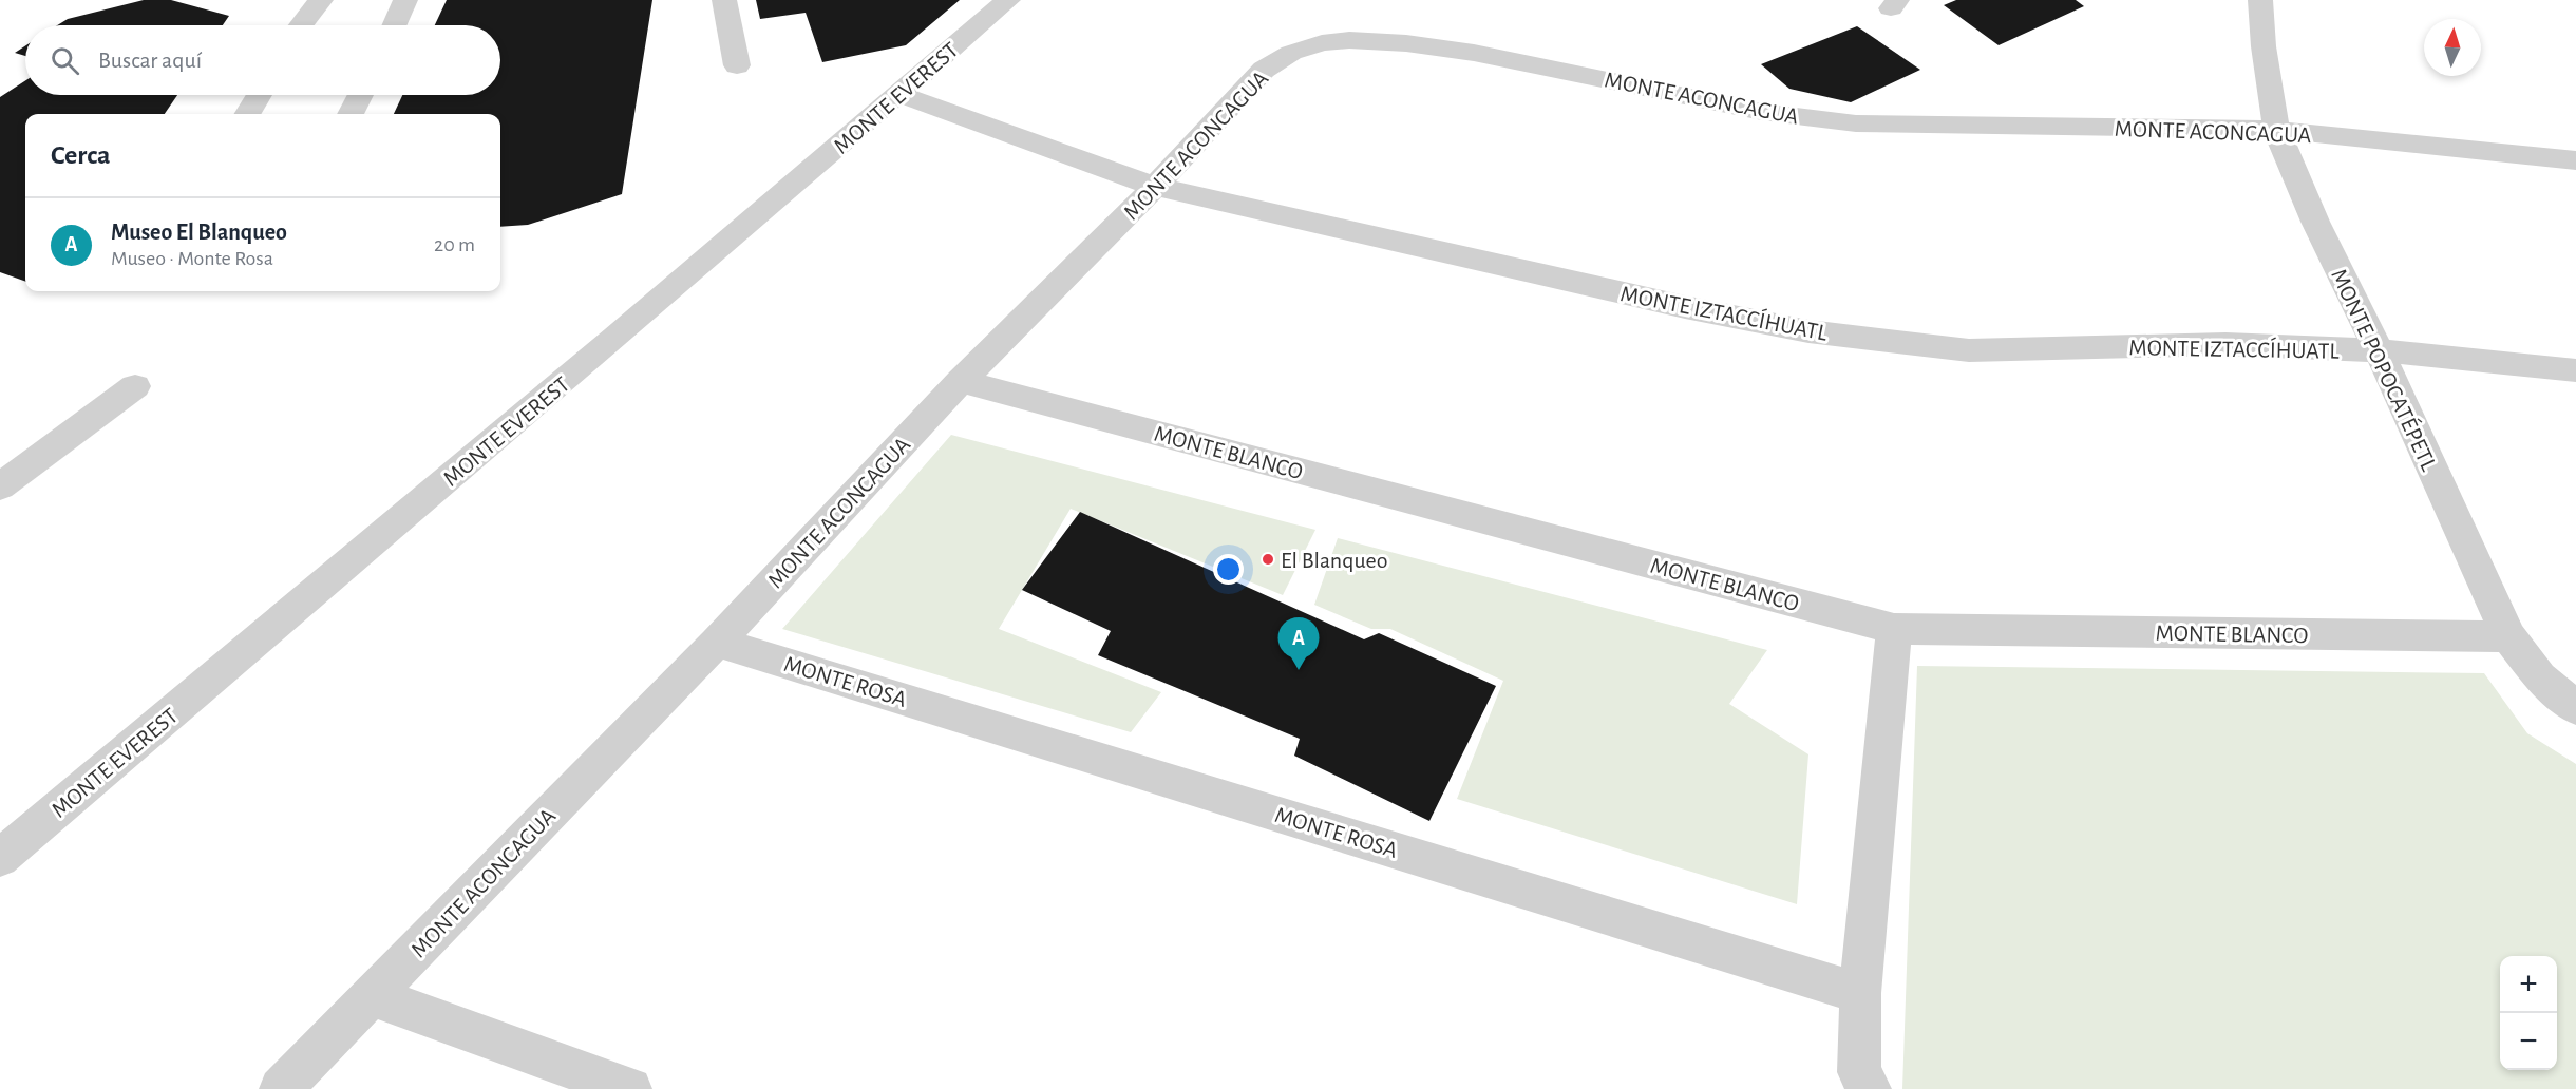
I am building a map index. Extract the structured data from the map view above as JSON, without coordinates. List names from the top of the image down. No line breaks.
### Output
{"streets":{"street":["MONTE EVEREST","MONTE ACONCAGUA","MONTE IZTACCÍHUATL","MONTE POPOCATÉPETL","MONTE BLANCO","MONTE ROSA"]},"crossings":[["MONTE EVEREST","MONTE IZTACCÍHUATL"],["MONTE ACONCAGUA","MONTE IZTACCÍHUATL"],["MONTE ACONCAGUA","MONTE POPOCATÉPETL"],["MONTE ACONCAGUA","MONTE BLANCO"],["MONTE ACONCAGUA","MONTE ROSA"],["MONTE IZTACCÍHUATL","MONTE POPOCATÉPETL"],["MONTE POPOCATÉPETL","MONTE BLANCO"]],"places":["El Blanqueo"],"north":"top","page":{"search":"Buscar aquí","heading":"Cerca","list":[{"mark":"A","name":"Museo El Blanqueo","note":"Museo · Monte Rosa","value":"20 m"}],"pins":"A","map_buttons":["+","−"]}}
